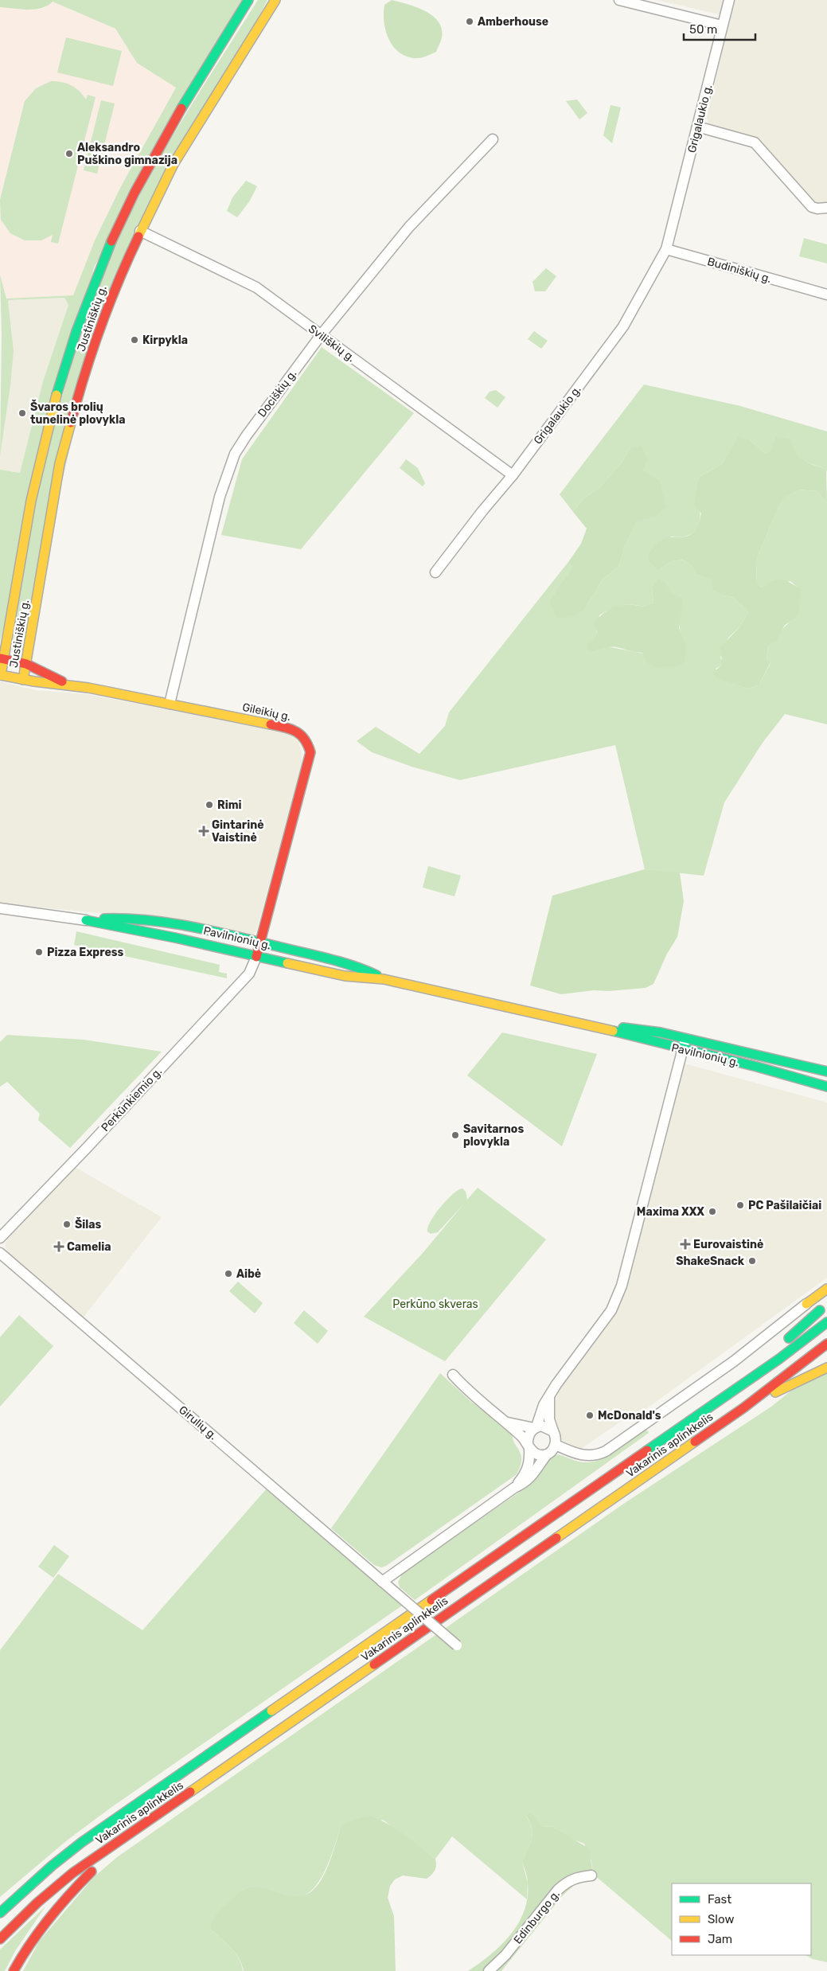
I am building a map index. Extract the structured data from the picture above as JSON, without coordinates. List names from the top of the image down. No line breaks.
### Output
{"streets":{"main road":["Justiniškių g.","Gileikių g.","Pavilnionių g.","Vakarinis aplinkkelis"],"street":["Grigalaukio g.","Budiniškių g.","Sviliškių g.","Dociškių g.","Perkūnkiemio g.","Girulių g.","Edinburgo g."]},"crossings":[["Grigalaukio g.","Budiniškių g."],["Grigalaukio g.","Sviliškių g."],["Justiniškių g.","Sviliškių g."],["Justiniškių g.","Gileikių g."],["Sviliškių g.","Dociškių g."],["Dociškių g.","Gileikių g."],["Gileikių g.","Pavilnionių g."],["Gileikių g.","Perkūnkiemio g."],["Pavilnionių g.","Perkūnkiemio g."]],"parks":["Perkūno skveras"],"places":{"other":["Amberhouse","Aleksandro Puškino gimnazija","Kirpykla","Švaros brolių tunelinė plovykla","Rimi","Pizza Express","Savitarnos plovykla","PC Pašilaičiai","Maxima XXX","Šilas","ShakeSnack","Aibė","McDonald's"],"health":["Gintarinė Vaistinė","Eurovaistinė","Camelia"]},"legend":["Fast","Slow","Jam"],"scale_bar":"50 m"}
